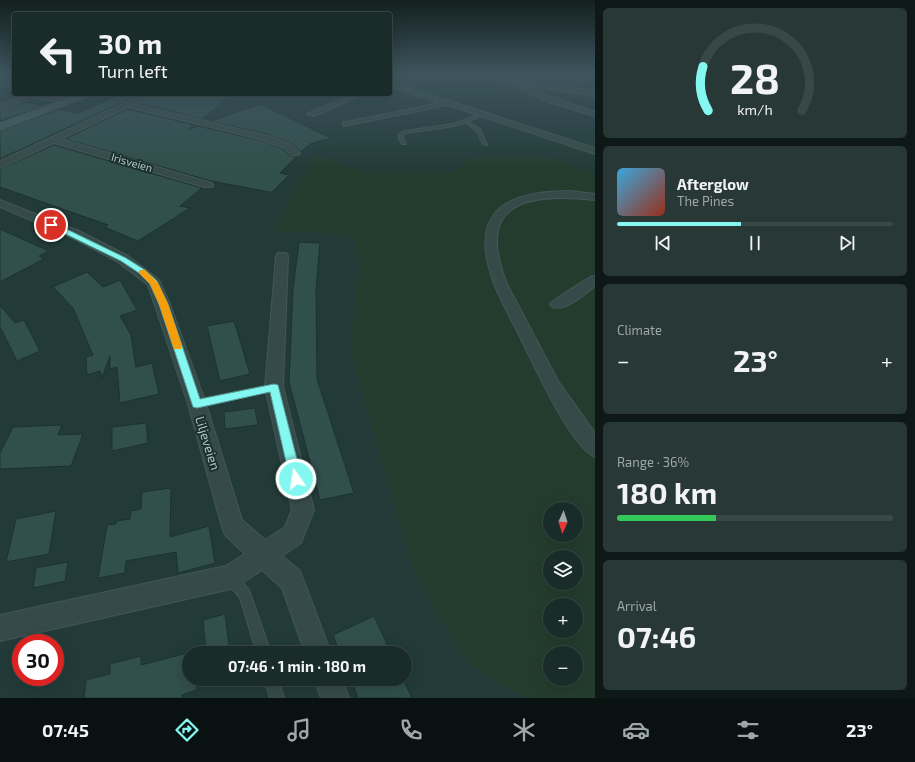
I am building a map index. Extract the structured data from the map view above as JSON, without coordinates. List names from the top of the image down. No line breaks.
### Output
{"streets":{"street":["Irisveien","Liljeveien"]},"north":"bottom","page":{"turn":["30 m","Turn left"],"song":["Afterglow","The Pines"],"tile":["Climate",["Range · 36%","180 km"],["Arrival","07:46"]],"heat":["−","23°","+"],"map_buttons":["+","−"],"limit":"30","trip":"07:46 · 1 min · 180 m","tabs":["07:45","23°"],"gauge":["28","km/h"]}}
